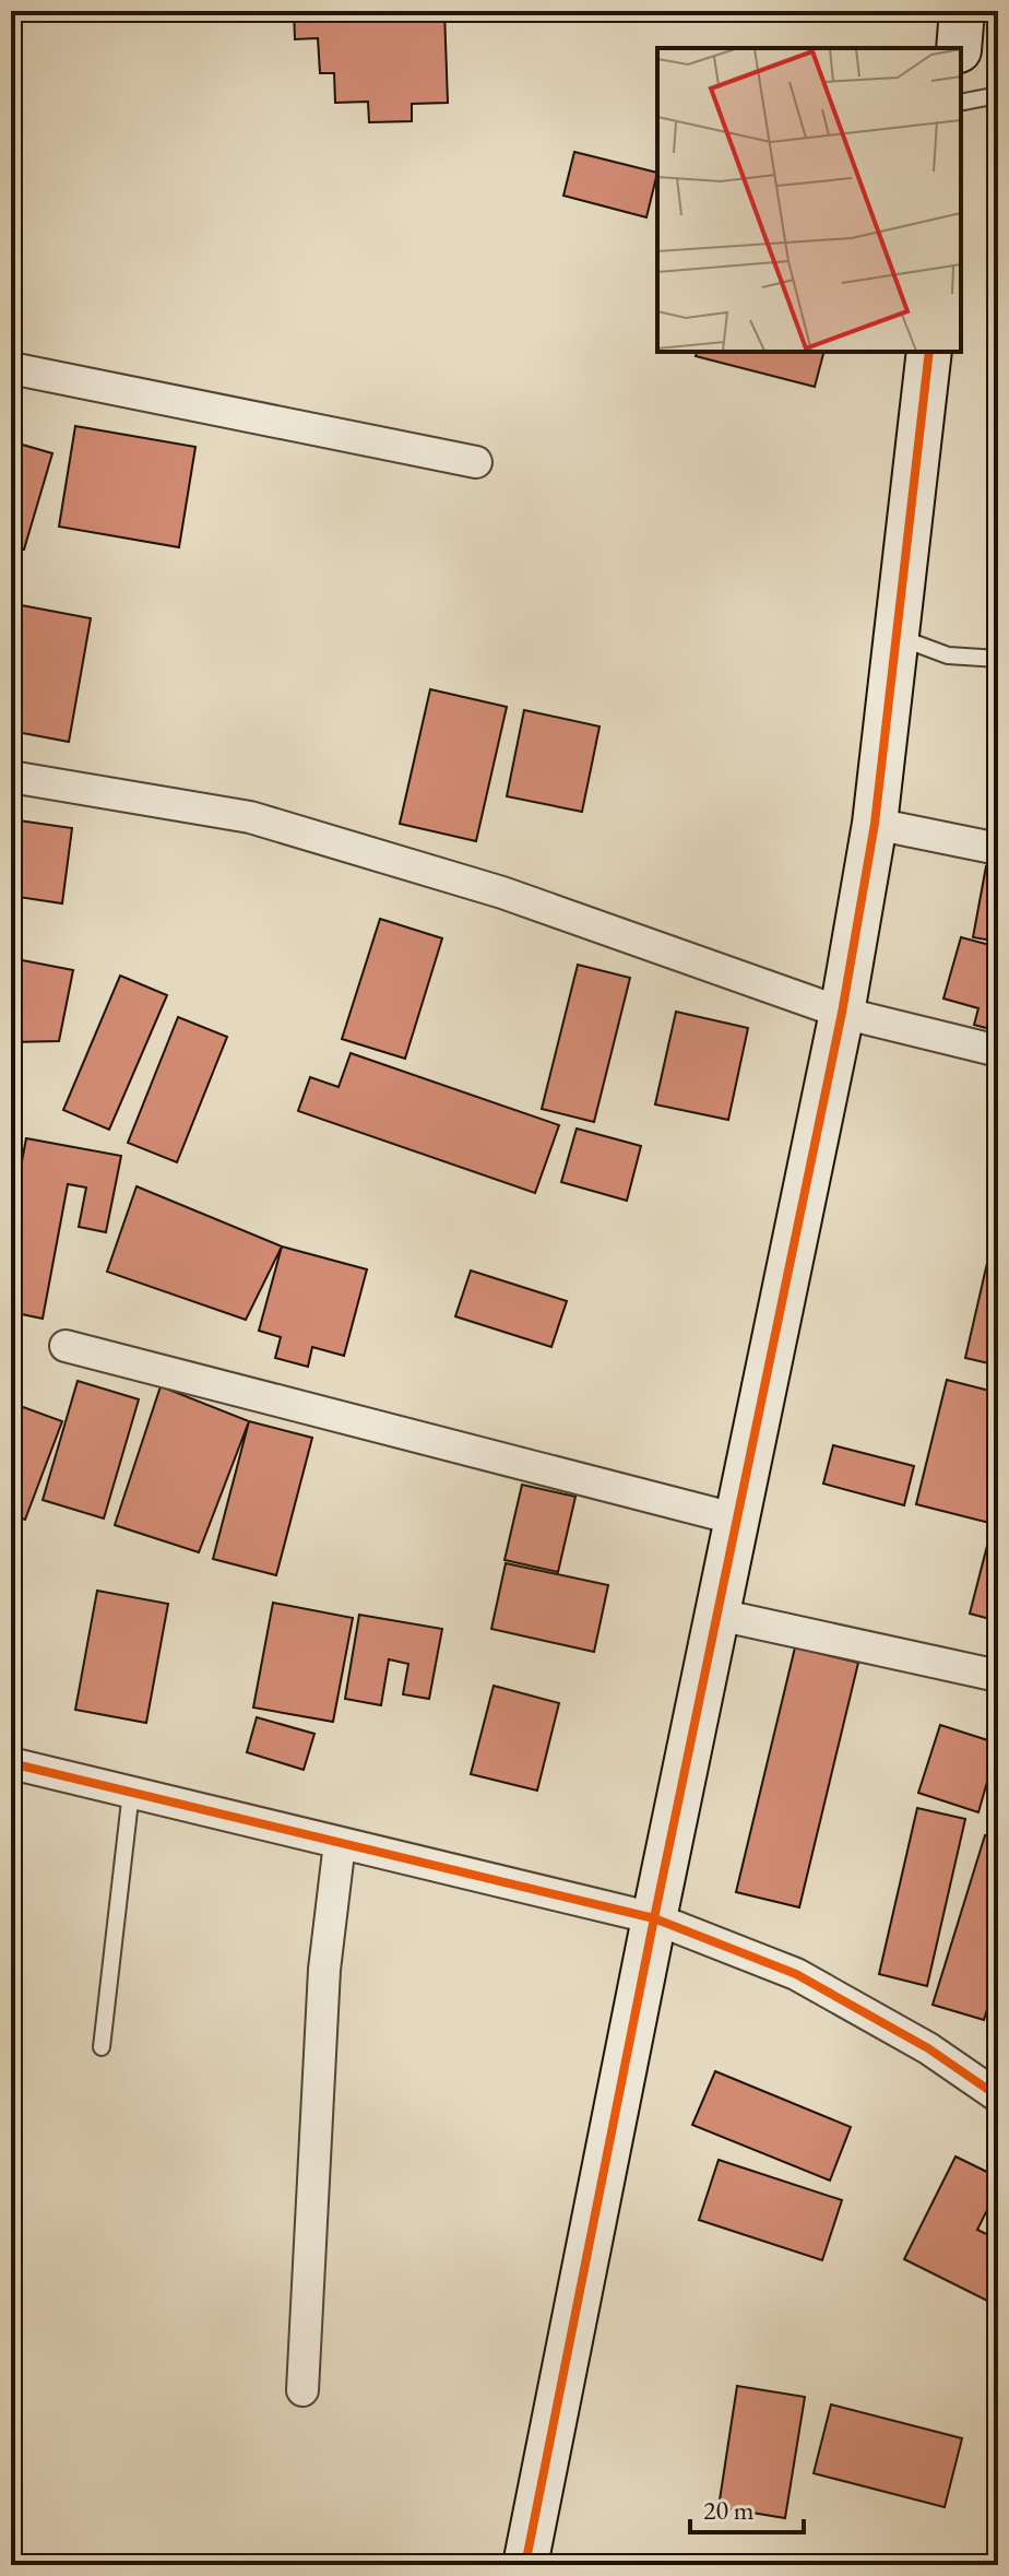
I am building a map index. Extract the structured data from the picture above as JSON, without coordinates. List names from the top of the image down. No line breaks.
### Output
{"scale_bar":"20 m"}
